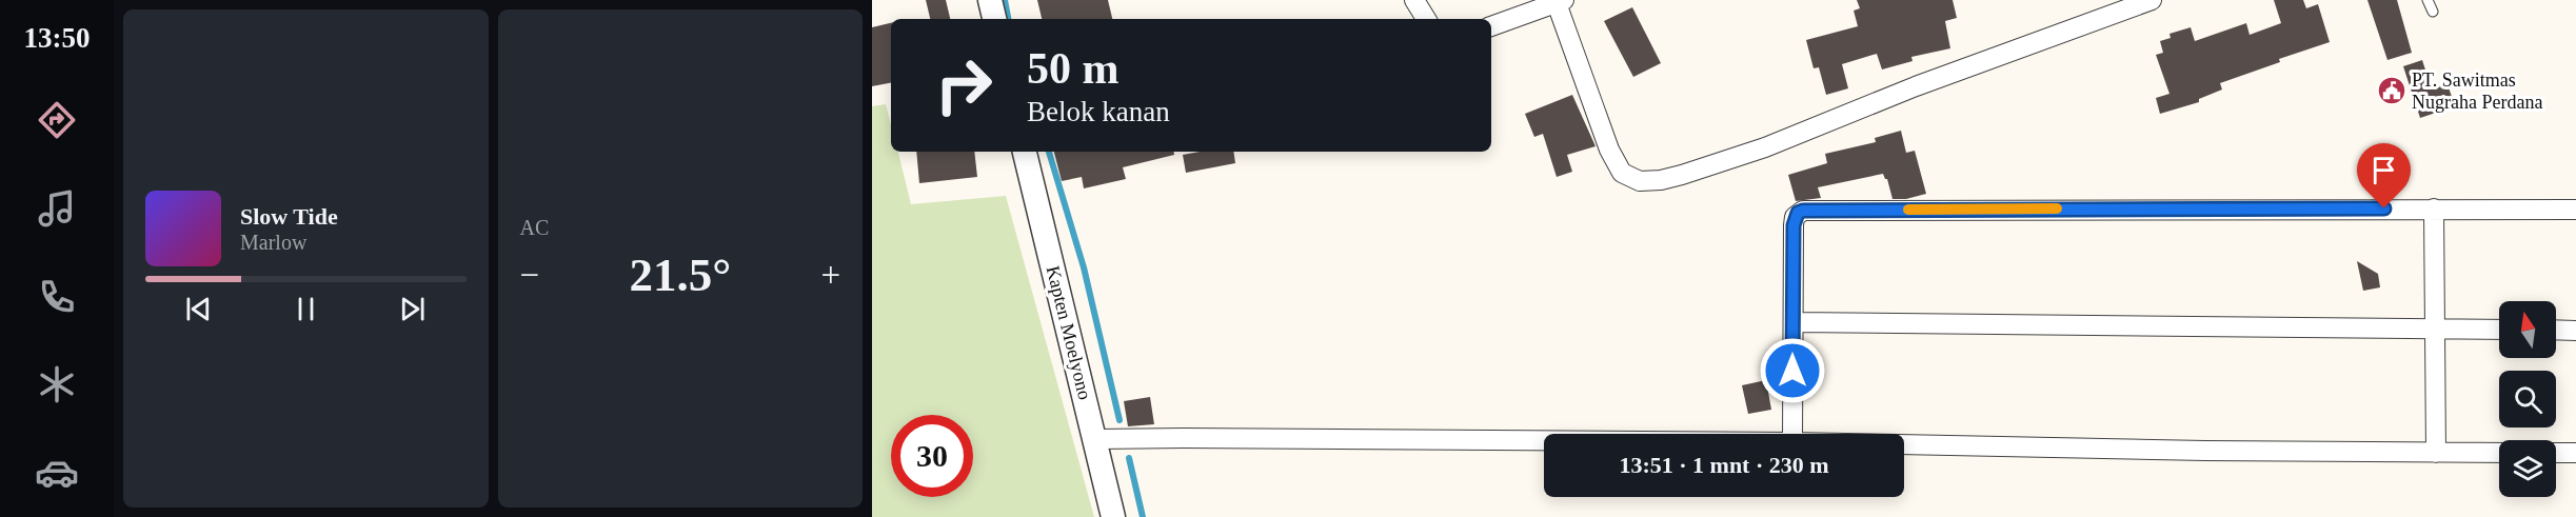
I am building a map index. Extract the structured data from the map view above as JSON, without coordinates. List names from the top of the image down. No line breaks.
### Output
{"streets":{"street":["Kapten Moelyono"]},"places":{"public building":["PT. Sawitmas Nugraha Perdana"]},"north":"top","page":{"tabs":"13:50","tile":"AC","turn":["50 m","Belok kanan"],"song":["Slow Tide","Marlow"],"heat":["−","21.5°","+"],"limit":"30","trip":"13:51 · 1 mnt · 230 m"}}
